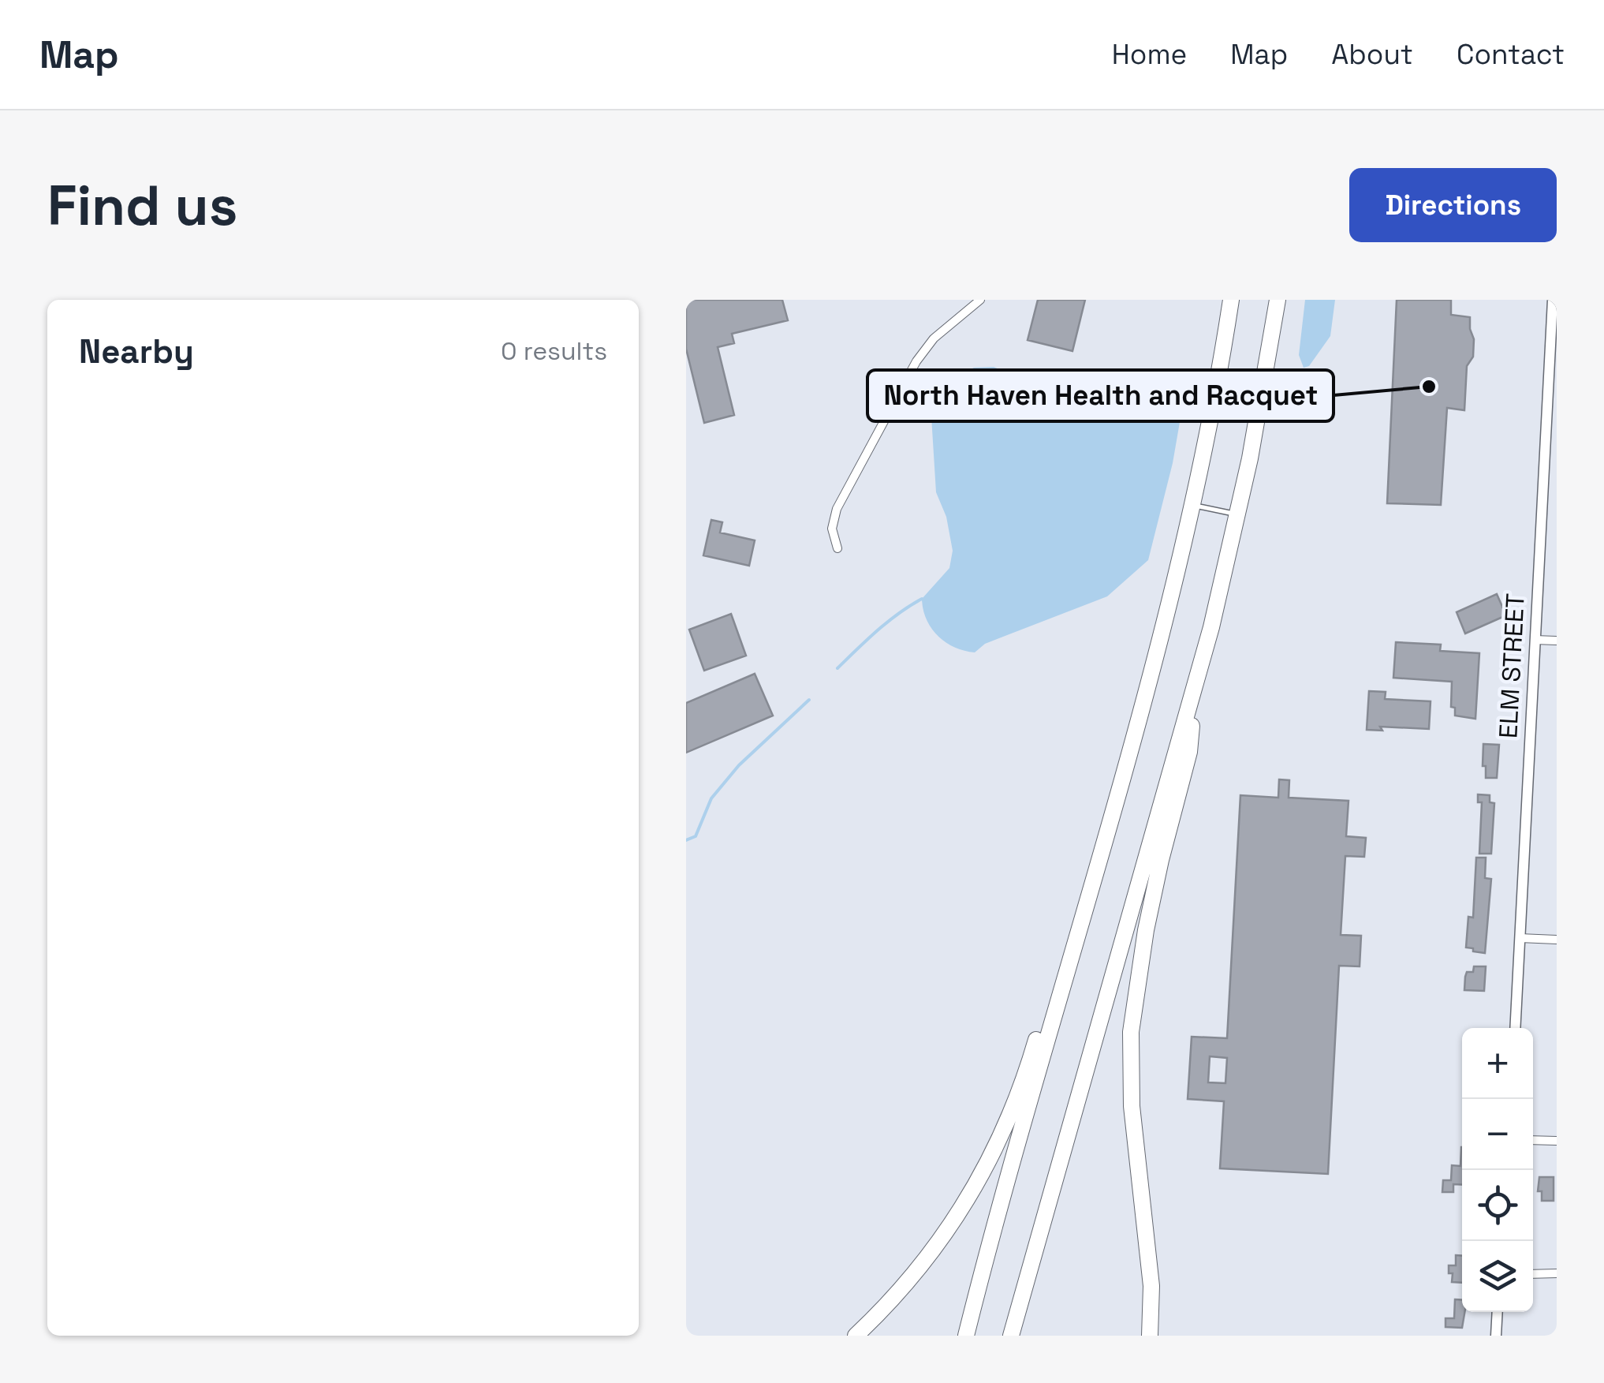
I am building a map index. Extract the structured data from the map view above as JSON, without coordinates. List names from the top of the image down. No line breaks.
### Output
{"streets":{"street":["ELM STREET"]},"places":["North Haven Health and Racquet"],"page":{"header":"Map","nav":["Home","Map","About","Contact"],"buttons":"Directions","title":"Find us","heading":["Nearby","0 results"],"map_buttons":["+","−"]}}
